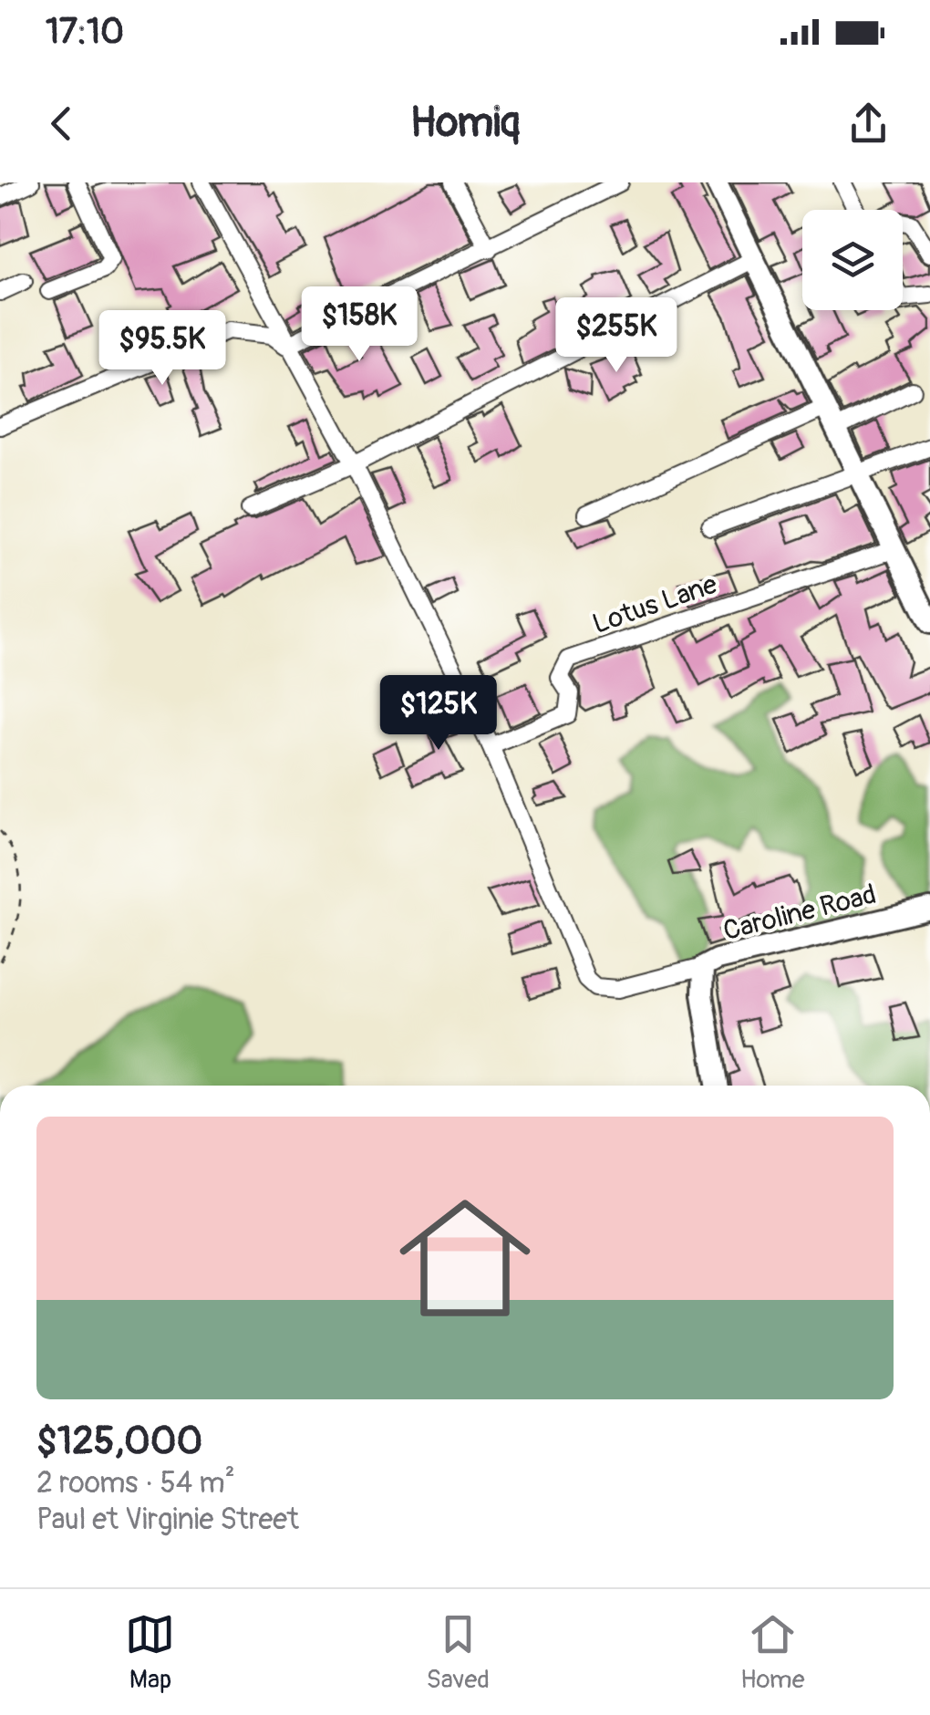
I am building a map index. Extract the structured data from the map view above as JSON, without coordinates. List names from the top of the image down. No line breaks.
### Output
{"streets":{"main road":["Caroline Road"],"street":["Lotus Lane"]},"page":{"status":"17:10","header":"Homiq","price":["$158K","$255K","$95.5K","$125K"],"list":[{"name":"$125,000","note":"2 rooms · 54 m² · Paul et Virginie Street"}],"tabs":["Map","Saved","Home"]}}
